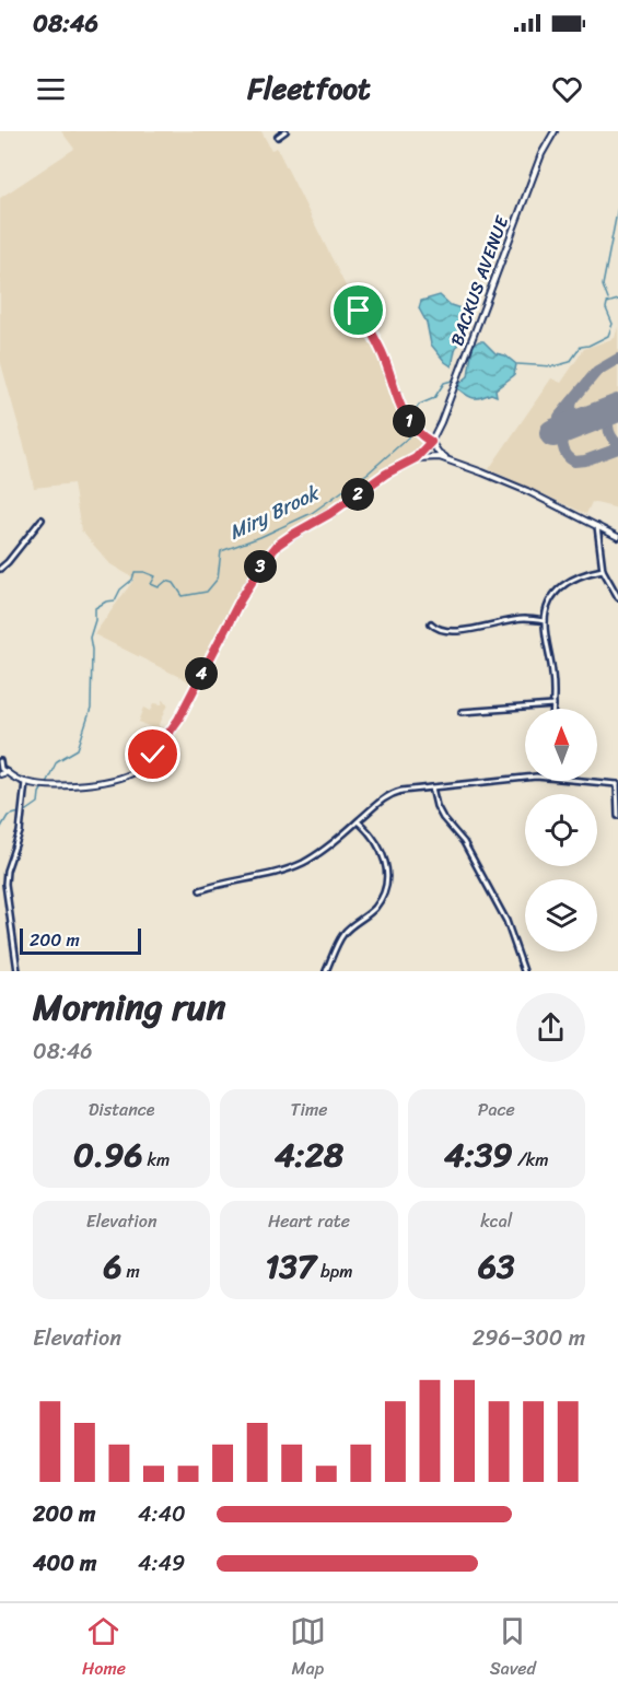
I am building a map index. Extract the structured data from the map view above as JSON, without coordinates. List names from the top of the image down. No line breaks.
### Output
{"streets":{"main road":["BACKUS AVENUE"]},"water":["Miry Brook"],"scale_bar":"200 m","north":"top","page":{"status":"08:46","header":"Fleetfoot","pins":["1","2","3","4"],"scale":"200 m","heading":["Morning run","08:46"],"stats":[["Distance","0.96 km"],["Time","4:28"],["Pace","4:39 /km"],["Elevation","6 m"],["Heart rate","137 bpm"],["kcal","63"]],"chart":["Elevation","296–300 m"],"list":[{"name":"200 m","note":"4:40"},{"name":"400 m","note":"4:49"}],"tabs":["Home","Map","Saved"]}}
